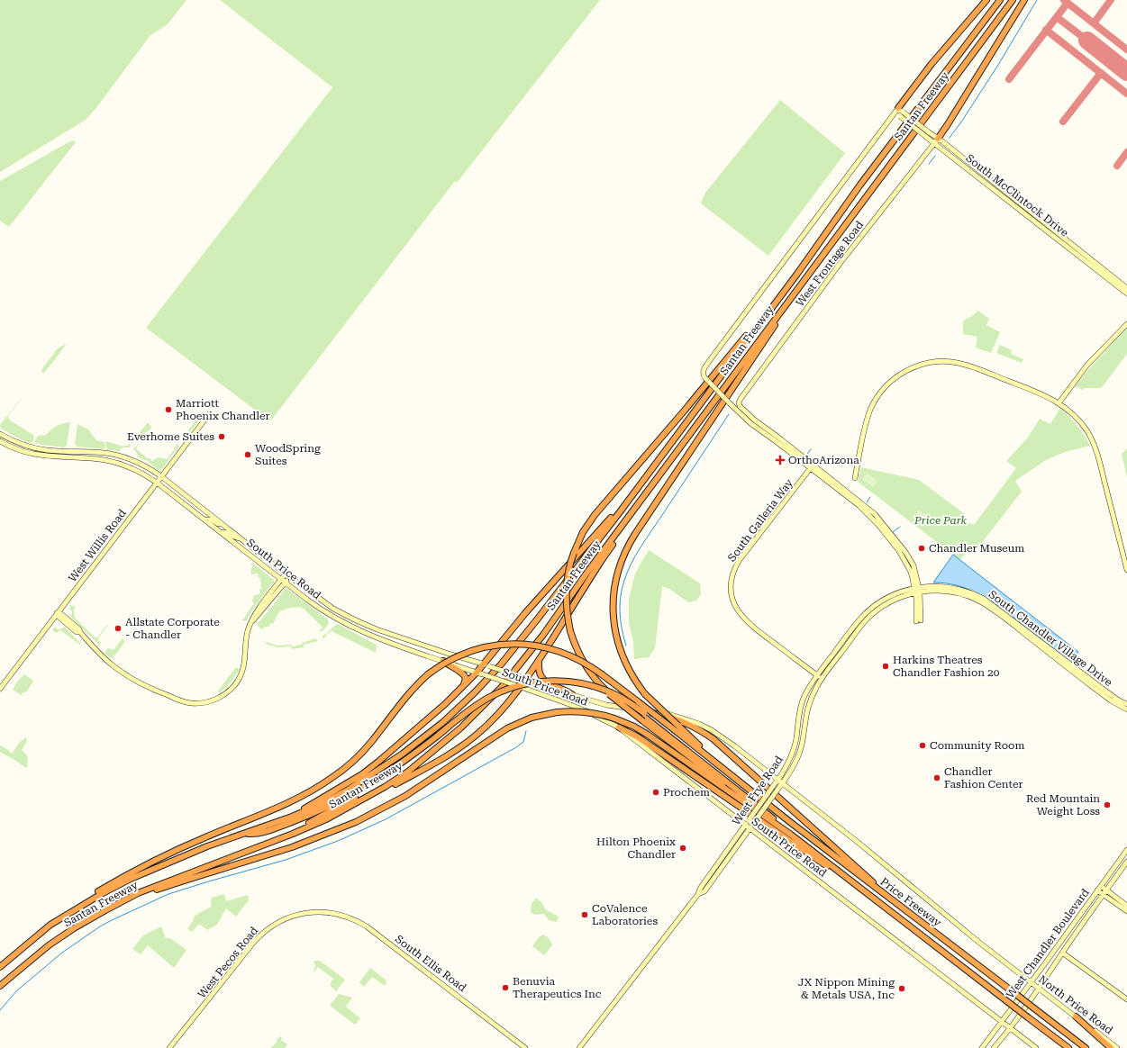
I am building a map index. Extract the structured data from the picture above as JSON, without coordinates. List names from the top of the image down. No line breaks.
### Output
{"streets":{"highway":["Santan Freeway","Price Freeway"],"street":["South McClintock Drive","West Frontage Road","South Galleria Way","West Willis Road","South Price Road","South Chandler Village Drive","West Frye Road","West Chandler Boulevard","West Pecos Road","South Ellis Road","North Price Road"]},"crossings":[["South McClintock Drive","West Frontage Road"],["South Galleria Way","West Frye Road"],["West Willis Road","South Price Road"],["South Price Road","West Frye Road"],["South Price Road","West Chandler Boulevard"],["South Price Road","North Price Road"],["South Chandler Village Drive","West Frye Road"],["West Chandler Boulevard","North Price Road"],["West Pecos Road","South Ellis Road"]],"parks":["Price Park"],"places":{"other":["Marriott Phoenix Chandler","Everhome Suites","WoodSpring Suites","Chandler Museum","Allstate Corporate - Chandler","Harkins Theatres Chandler Fashion 20","Community Room","Chandler Fashion Center","Prochem","Red Mountain Weight Loss","Hilton Phoenix Chandler","CoValence Laboratories","Benuvia Therapeutics Inc","JX Nippon Mining & Metals USA, Inc"],"health":["OrthoArizona"]}}
